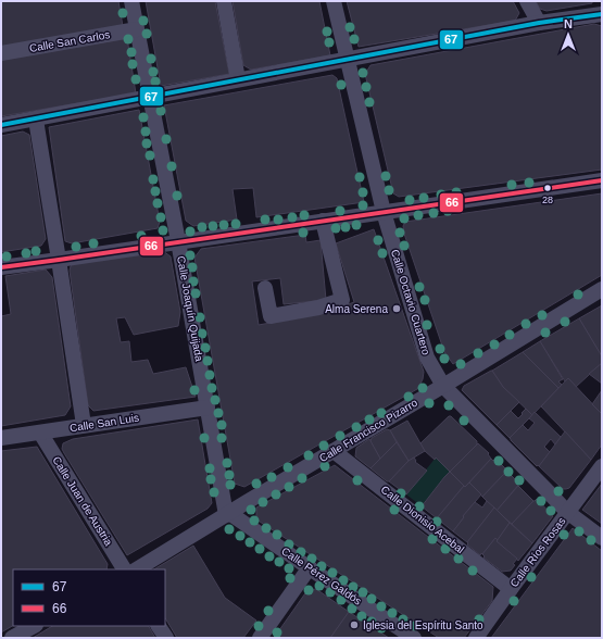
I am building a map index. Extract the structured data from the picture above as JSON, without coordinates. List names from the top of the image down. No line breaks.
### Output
{"streets":{"street":["Calle San Carlos","Calle Octavio Cuartero","Calle Joaquín Quijada","Calle San Luis","Calle Francisco Pizarro","Calle Juan de Austria","Calle Dionisio Acebal","Calle Ríos Rosas","Calle Pérez Galdós"]},"crossings":[["Calle San Carlos","Calle Joaquín Quijada"],["Calle Octavio Cuartero","Calle Francisco Pizarro"],["Calle Octavio Cuartero","Calle Ríos Rosas"],["Calle Joaquín Quijada","Calle San Luis"],["Calle Joaquín Quijada","Calle Francisco Pizarro"],["Calle Joaquín Quijada","Calle Pérez Galdós"],["Calle San Luis","Calle Juan de Austria"],["Calle Francisco Pizarro","Calle Dionisio Acebal"],["Calle Francisco Pizarro","Calle Pérez Galdós"],["Calle Dionisio Acebal","Calle Ríos Rosas"]],"places":["28","Alma Serena","Iglesia del Espíritu Santo"],"lines":["transit line 67","transit line 66"],"legend":["67","66"],"north":"top"}
